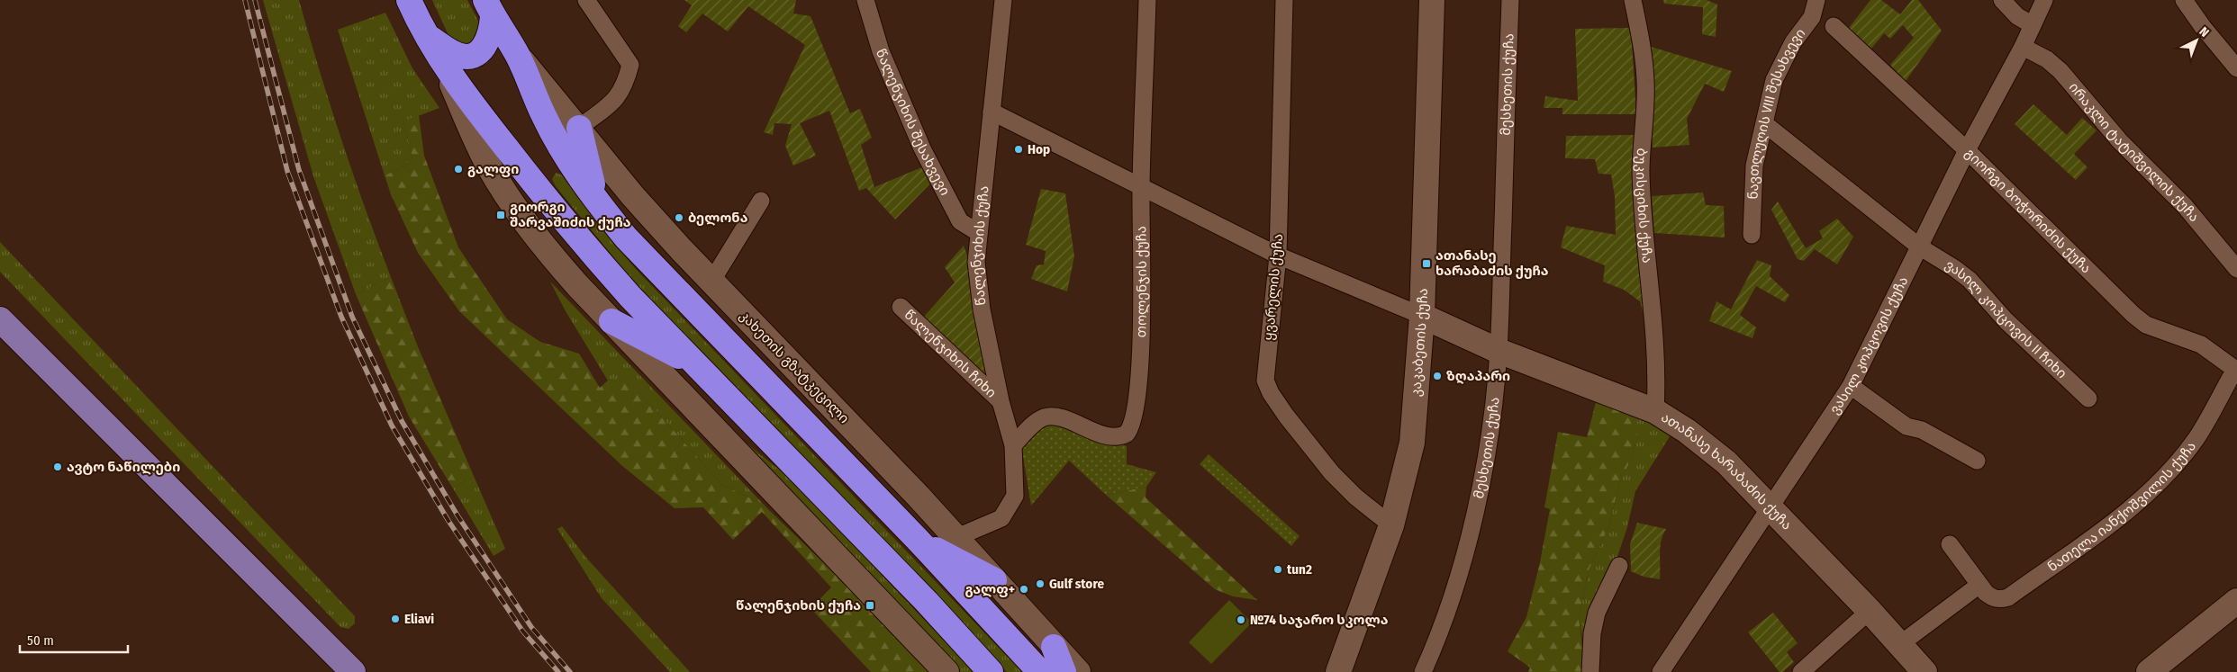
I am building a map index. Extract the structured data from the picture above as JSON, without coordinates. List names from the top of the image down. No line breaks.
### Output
{"streets":{"highway":["კახეთის გზატკეცილი"],"street":["მესხეთის ქუჩა","ნავთლუღის VIII შესახვევი","წალენჯიხის შესახვევი","ირაკლი ტატიშვილის ქუჩა","ბუკისციხის ქუჩა","გიორგი ბოჭორიძის ქუჩა","წალენჯიხის ქუჩა","თოლენჯის ქუჩა","ყვარელის ქუჩა","ვასილ კოპცოვის II ჩიხი","კაკაბეთის ქუჩა","ვასილ კოპცოვის ქუჩა","წალენჯიხის ჩიხი","ათანასე ხარაბაძის ქუჩა","ნათელა იანქოშვილის ქუჩა"]},"crossings":[["მესხეთის ქუჩა","ათანასე ხარაბაძის ქუჩა"],["ნავთლუღის VIII შესახვევი","ვასილ კოპცოვის II ჩიხი"],["წალენჯიხის შესახვევი","წალენჯიხის ქუჩა"],["ირაკლი ტატიშვილის ქუჩა","ვასილ კოპცოვის ქუჩა"],["ბუკისციხის ქუჩა","ათანასე ხარაბაძის ქუჩა"],["გიორგი ბოჭორიძის ქუჩა","ვასილ კოპცოვის ქუჩა"],["გიორგი ბოჭორიძის ქუჩა","ნათელა იანქოშვილის ქუჩა"],["წალენჯიხის ქუჩა","თოლენჯის ქუჩა"],["წალენჯიხის ქუჩა","წალენჯიხის ჩიხი"],["წალენჯიხის ქუჩა","კახეთის გზატკეცილი"],["წალენჯიხის ქუჩა","ათანასე ხარაბაძის ქუჩა"],["თოლენჯის ქუჩა","ათანასე ხარაბაძის ქუჩა"],["ყვარელის ქუჩა","კაკაბეთის ქუჩა"],["ყვარელის ქუჩა","ათანასე ხარაბაძის ქუჩა"],["ვასილ კოპცოვის II ჩიხი","ვასილ კოპცოვის ქუჩა"],["კაკაბეთის ქუჩა","ათანასე ხარაბაძის ქუჩა"],["ვასილ კოპცოვის ქუჩა","ათანასე ხარაბაძის ქუჩა"]],"places":{"other":["Нор","გალფი","ბელონა","ზღაპარი","ავტო ნაწილები","tun2","Gulf store","გალფ+","Eliavi","№74 საჯარო სკოლა"],"transit":["გიორგი შარვაშიძის ქუჩა","ათანასე ხარაბაძის ქუჩა","წალენჯიხის ქუჩა"]},"scale_bar":"50 m","north":"top right"}
